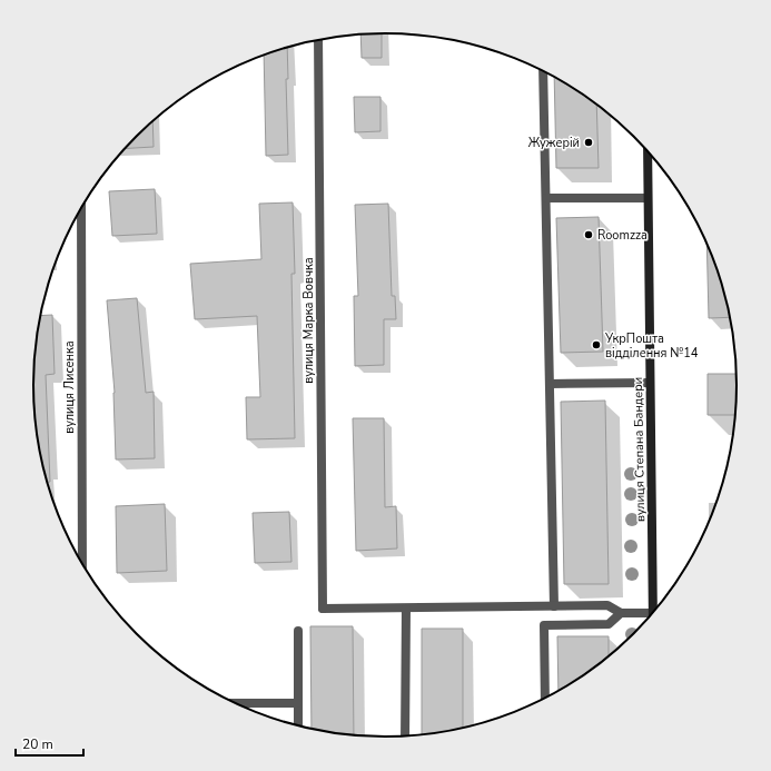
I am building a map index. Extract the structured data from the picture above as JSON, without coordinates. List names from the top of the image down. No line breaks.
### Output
{"streets":{"main road":["вулиця Степана Бандери"],"street":["вулиця Марка Вовчка","вулиця Лисенка"]},"places":["Жужерій","Roomzza","УкрПошта відділення №14"],"scale_bar":"20 m"}
